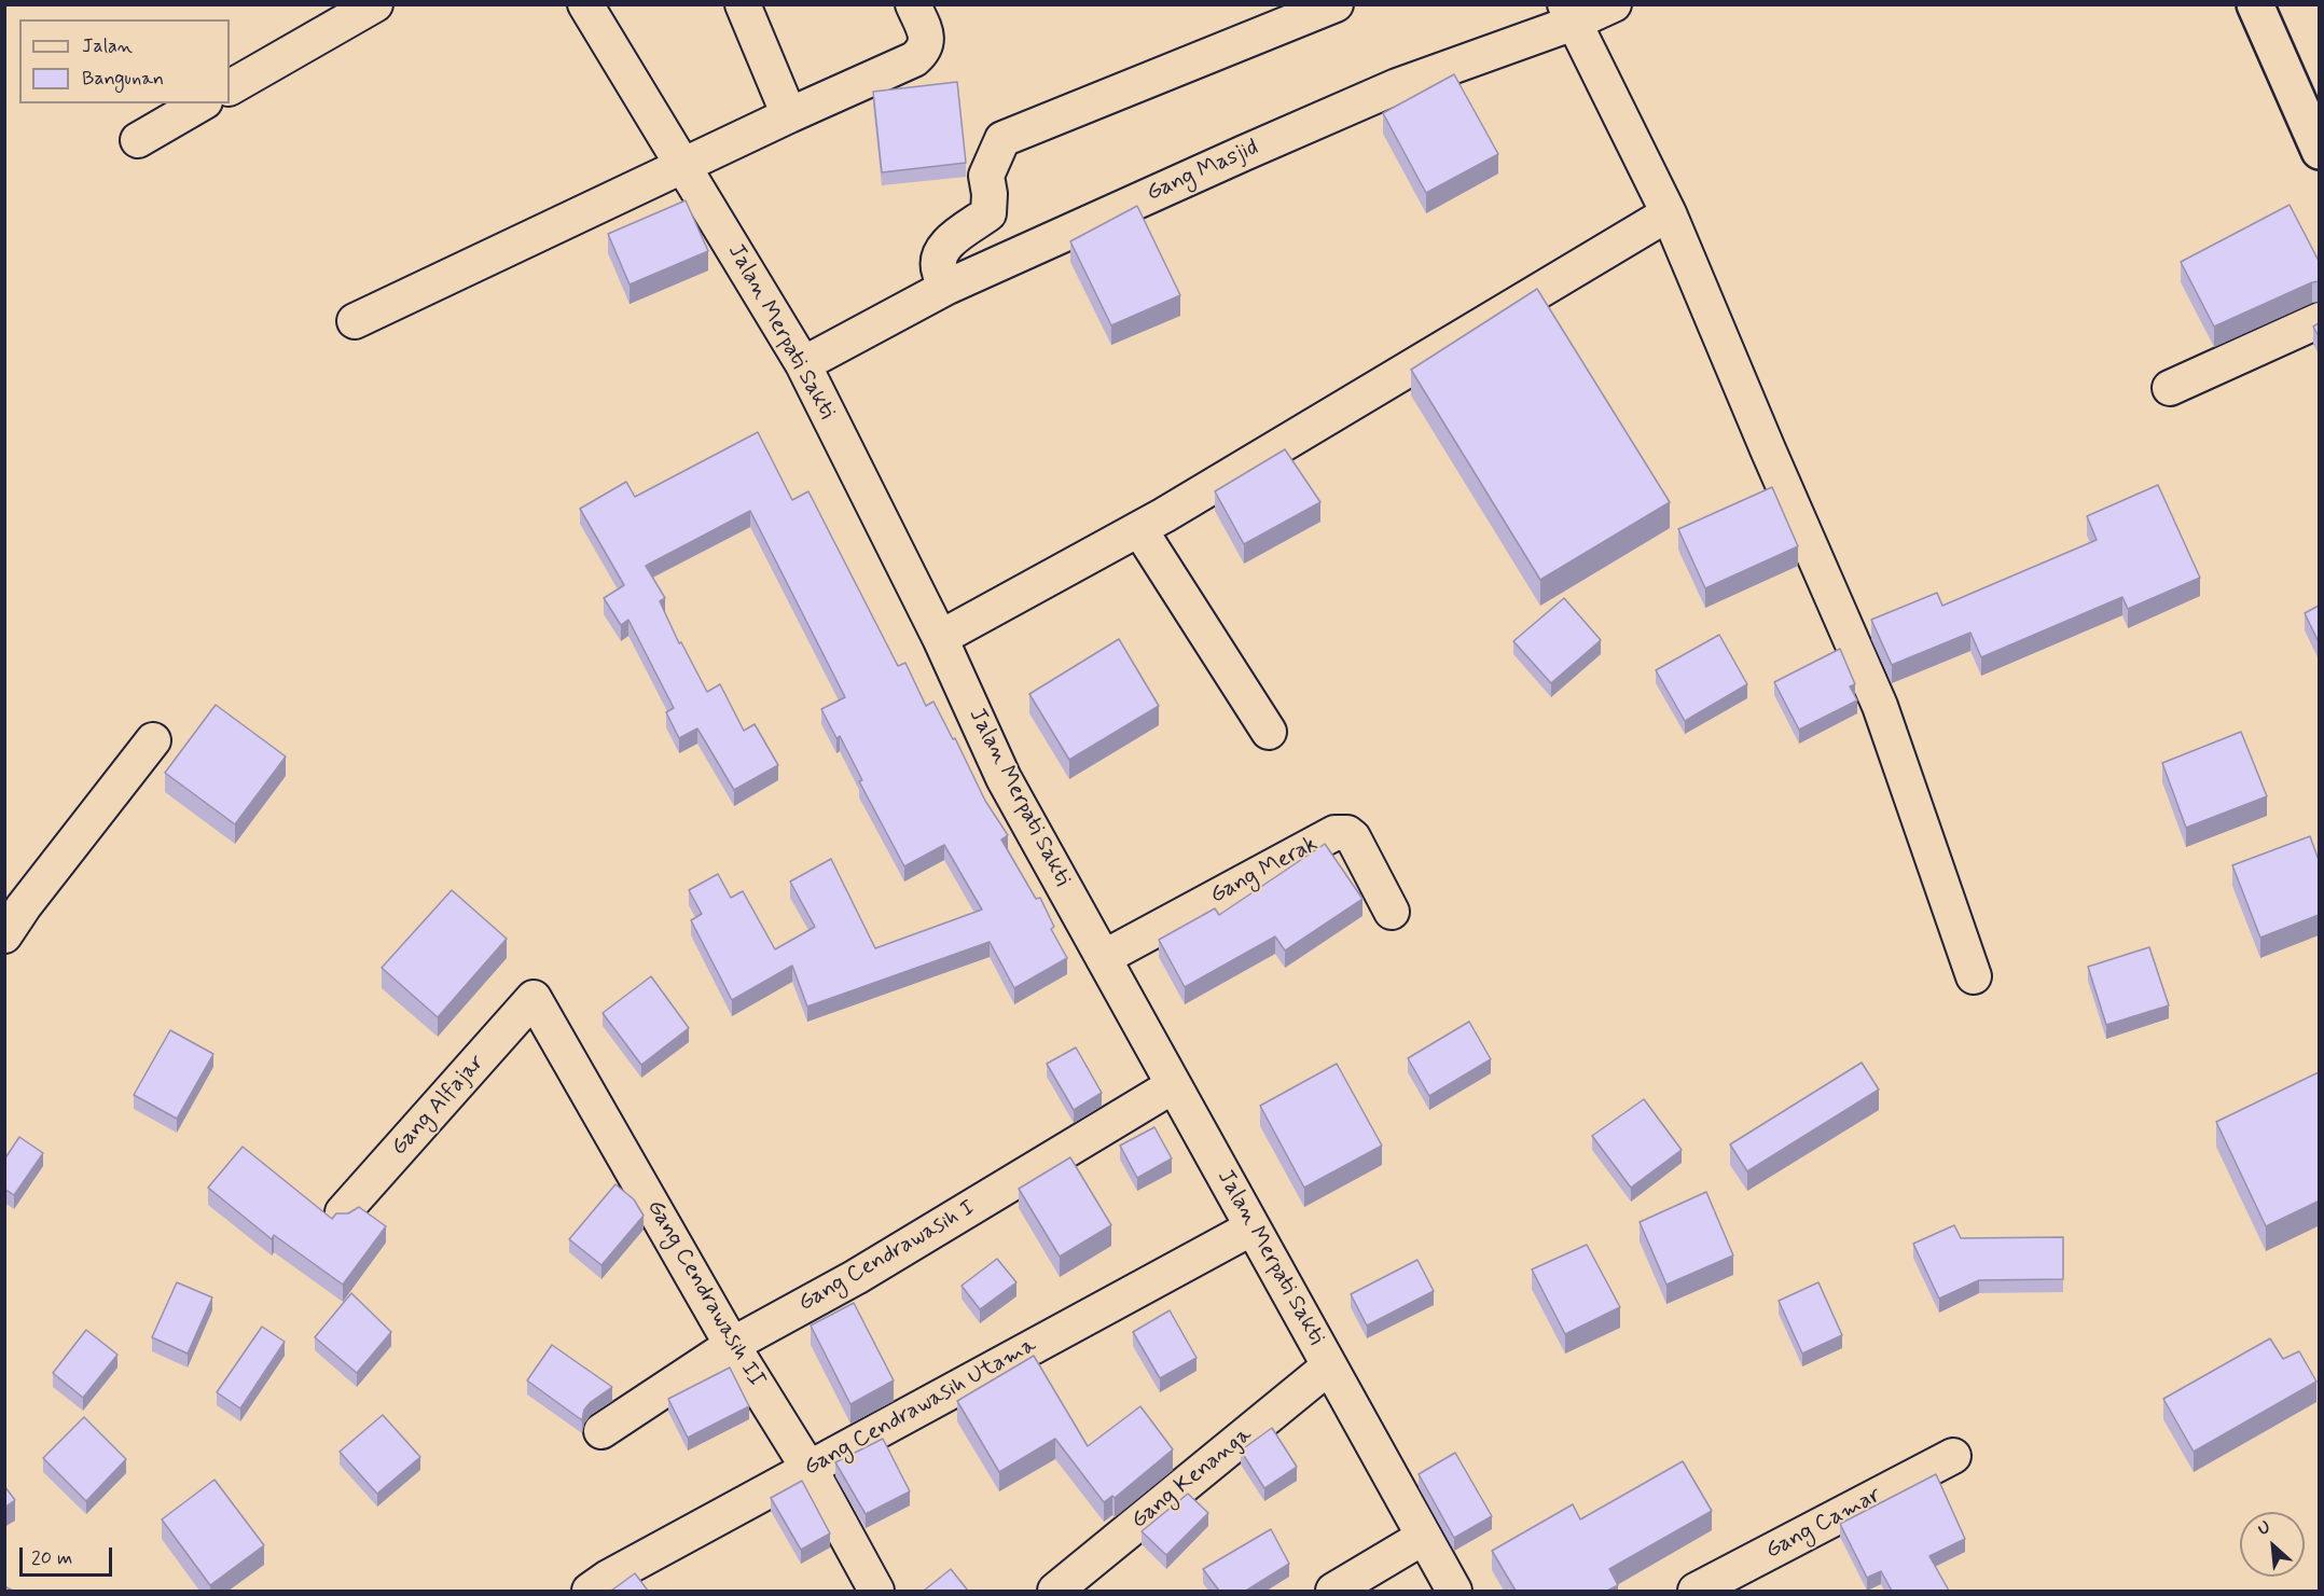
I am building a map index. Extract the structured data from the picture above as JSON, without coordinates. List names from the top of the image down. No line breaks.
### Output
{"streets":{"street":["Gang Masjid","Jalan Merpati Sakti","Gang Merak","Gang Alfajar","Gang Cendrawasih I","Gang Cendrawasih II","Gang Cendrawasih Utama","Gang Kenanga","Gang Camar"]},"crossings":[["Gang Masjid","Jalan Merpati Sakti"],["Jalan Merpati Sakti","Gang Merak"],["Jalan Merpati Sakti","Gang Cendrawasih I"],["Jalan Merpati Sakti","Gang Cendrawasih Utama"],["Jalan Merpati Sakti","Gang Kenanga"],["Gang Alfajar","Gang Cendrawasih II"],["Gang Cendrawasih I","Gang Cendrawasih II"],["Gang Cendrawasih II","Gang Cendrawasih Utama"]],"legend":["Jalan","Bangunan"],"scale_bar":"20 m","north":"top left"}
